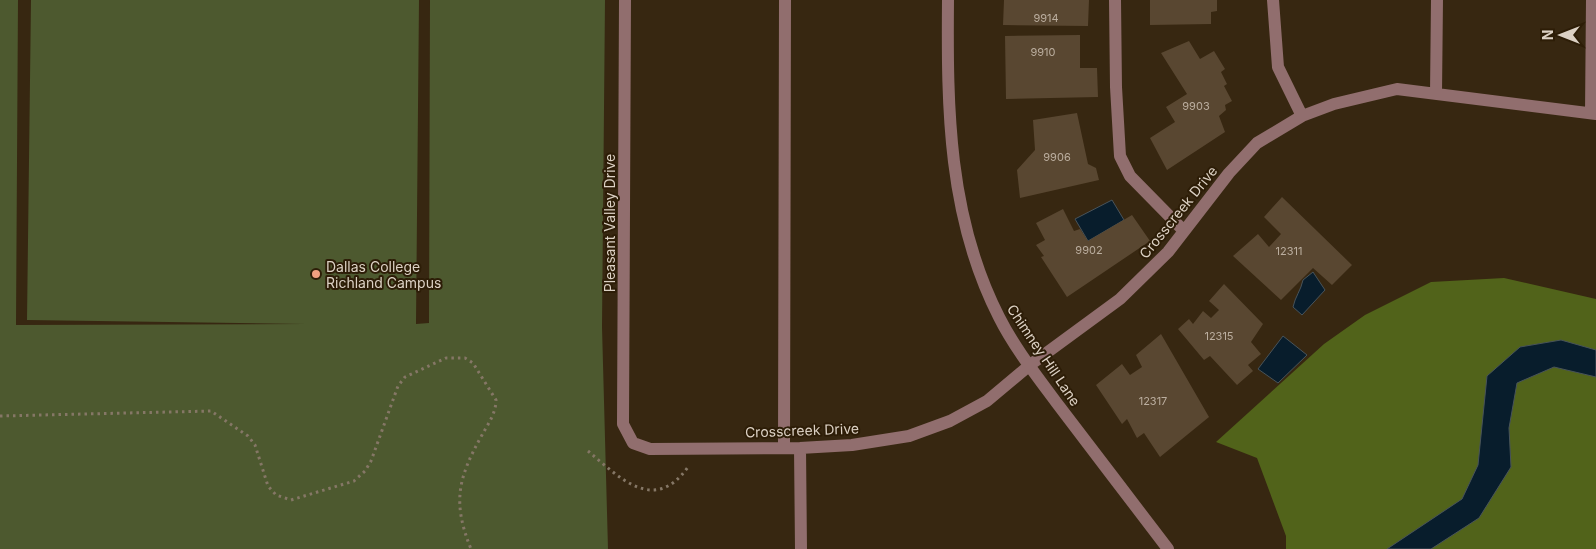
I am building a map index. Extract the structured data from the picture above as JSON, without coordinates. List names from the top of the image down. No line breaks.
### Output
{"streets":{"street":["Crosscreek Drive","Pleasant Valley Drive","Chimney Hill Lane"]},"crossings":[["Crosscreek Drive","Pleasant Valley Drive"],["Crosscreek Drive","Chimney Hill Lane"]],"places":["Dallas College Richland Campus"],"house_numbers":["9914","9910","9903","9906","9902","12311","12315","12317"],"north":"left"}
